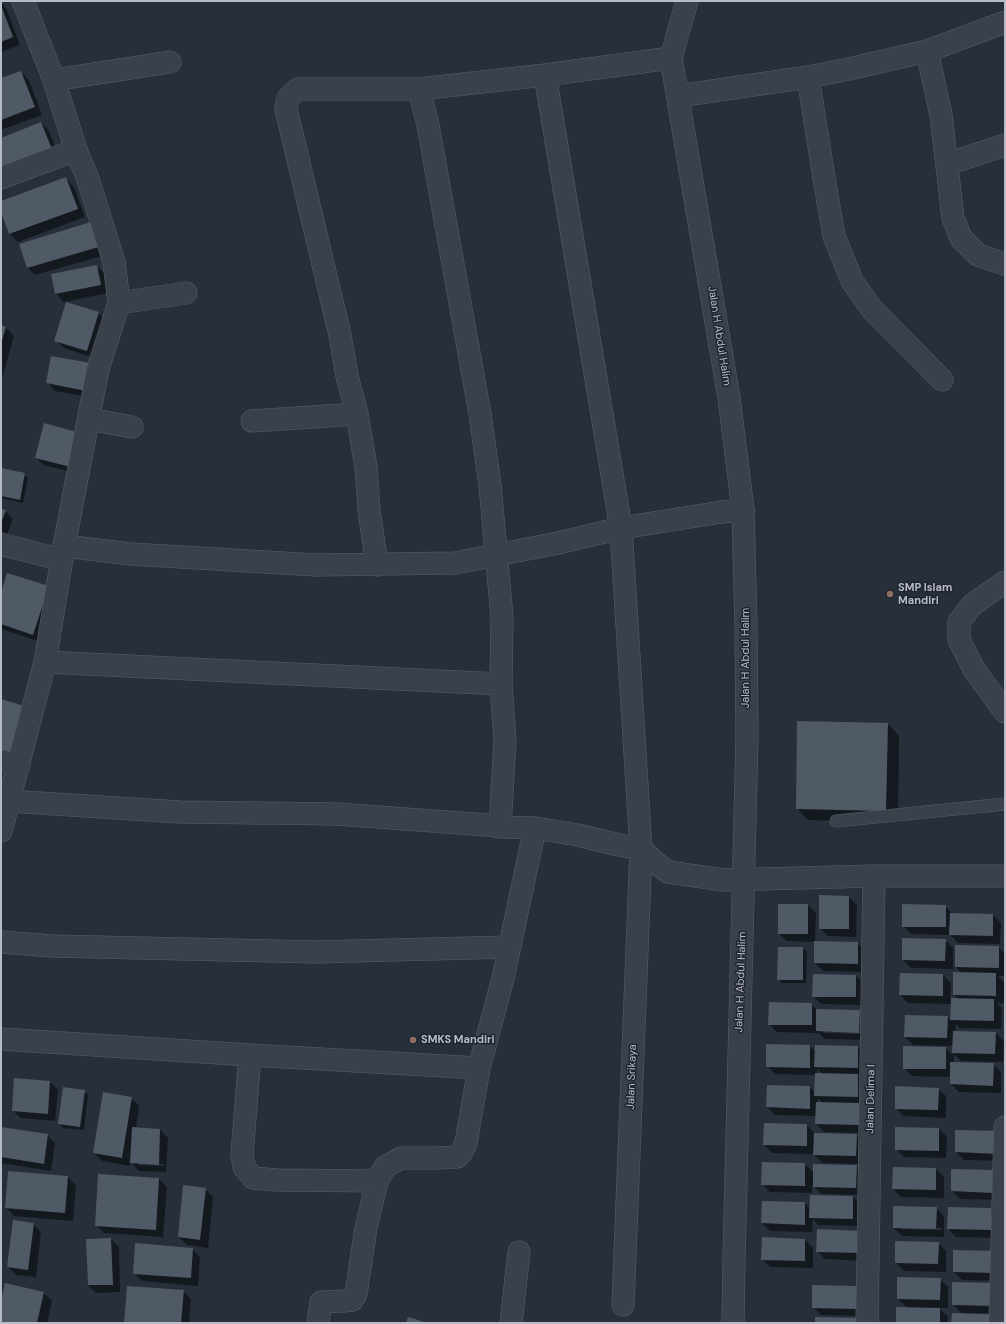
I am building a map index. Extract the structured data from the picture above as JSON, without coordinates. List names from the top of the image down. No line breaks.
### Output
{"streets":{"street":["Jalan H Abdul Halim","Jalan Srikaya","Jalan Delima I"]},"places":["SMP Islam Mandiri","SMKS Mandiri"]}
